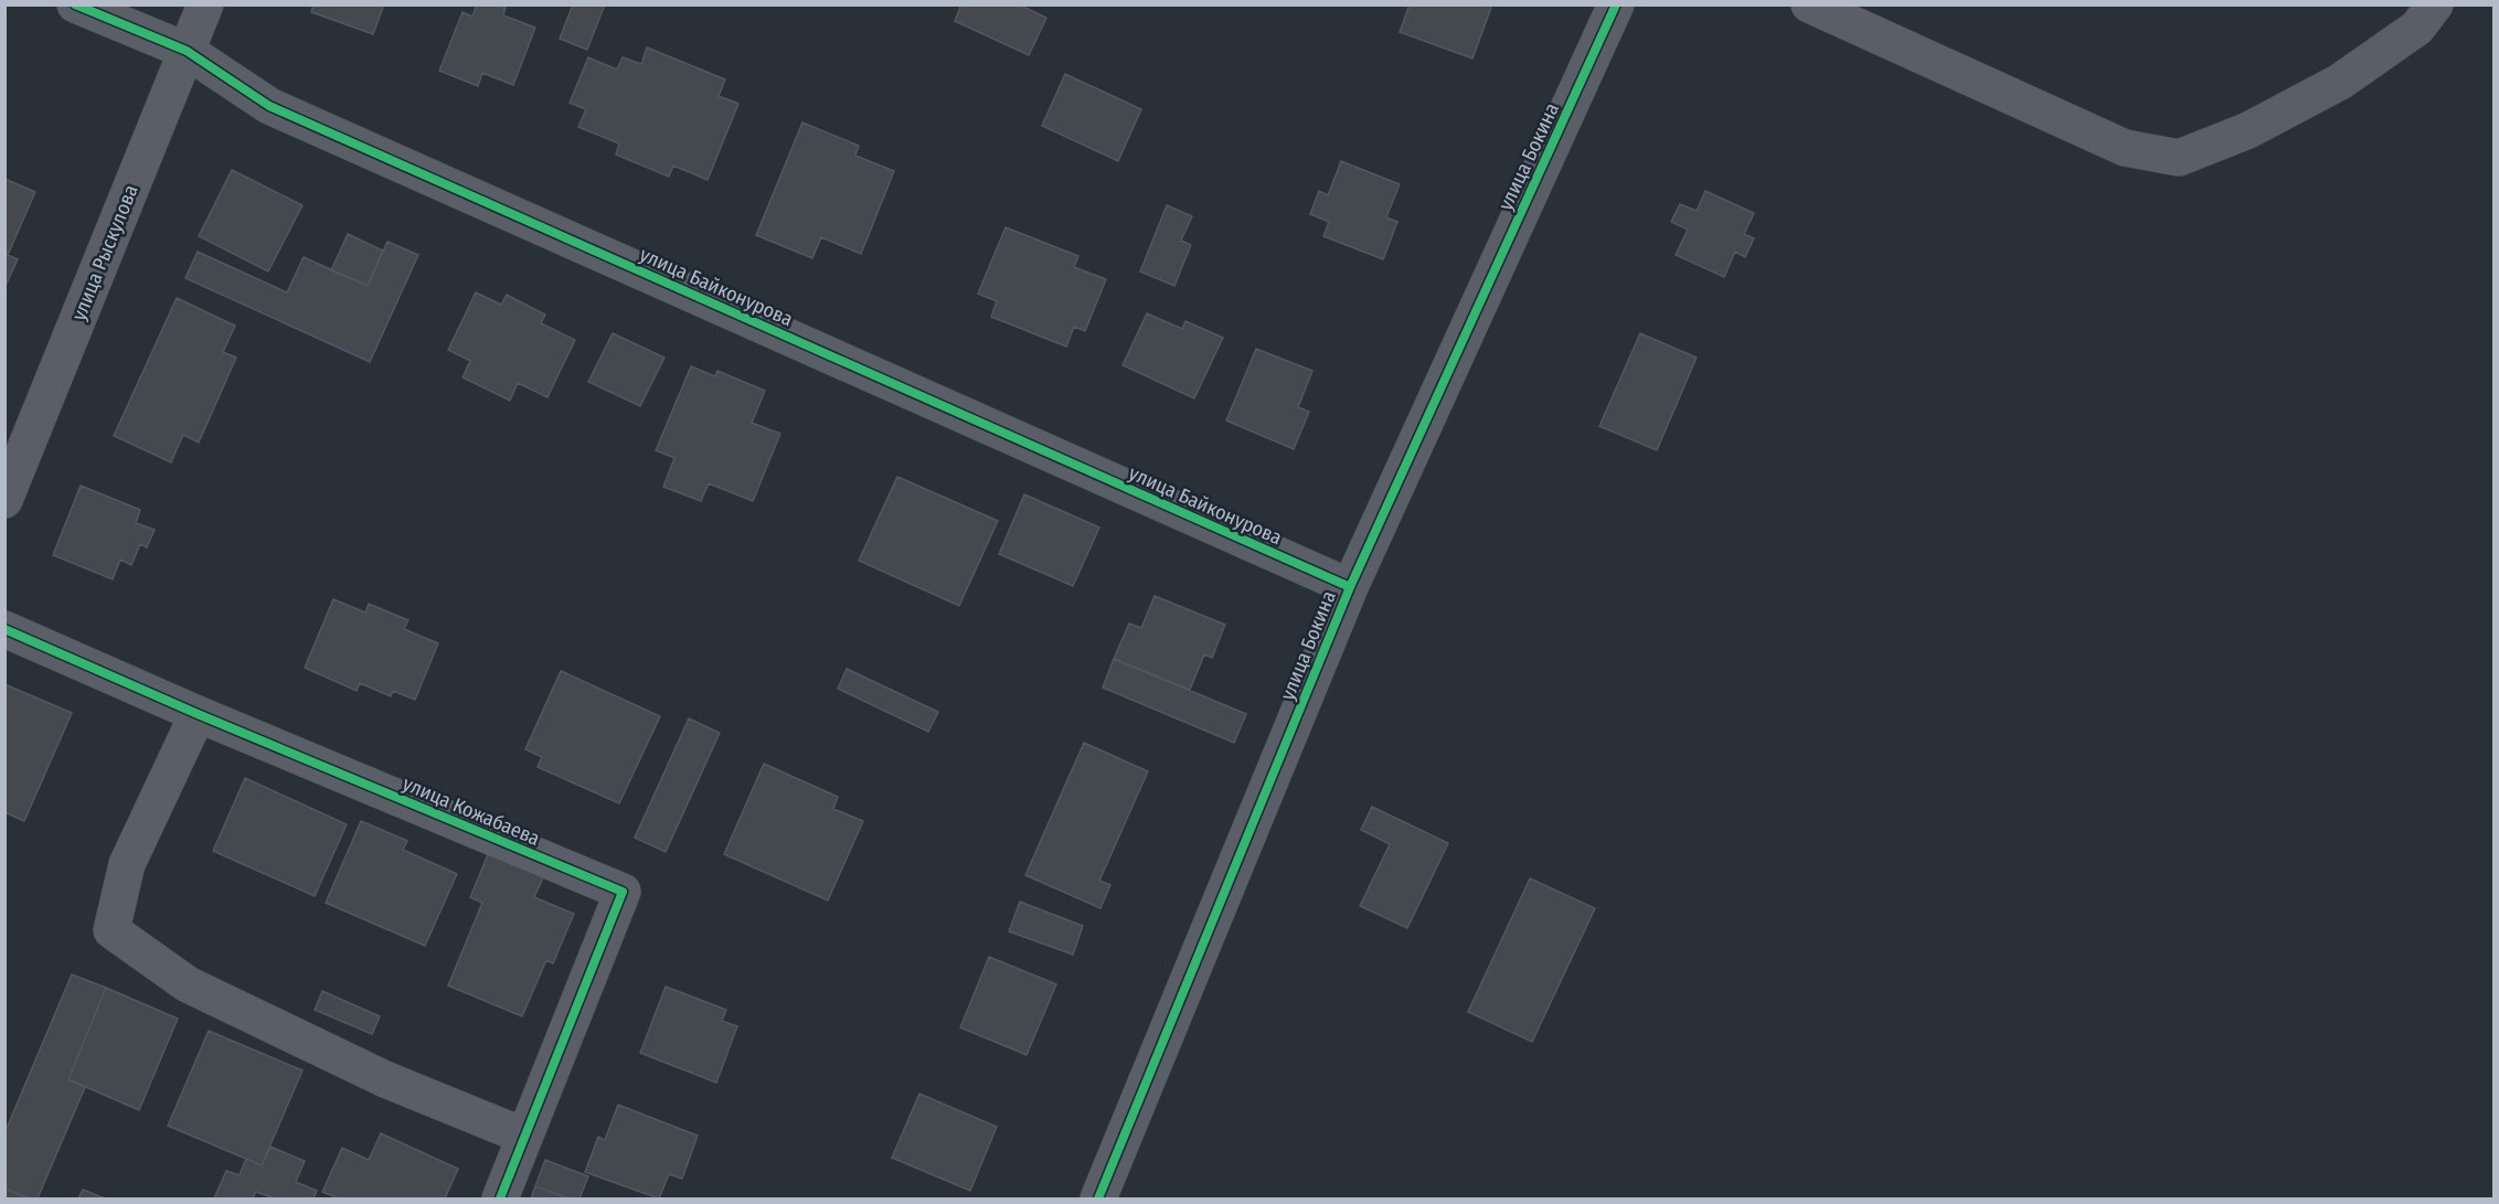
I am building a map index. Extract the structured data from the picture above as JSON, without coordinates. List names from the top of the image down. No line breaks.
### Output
{"streets":{"street":["улица Бокина","улица Рыскулова","улица Байконурова","улица Кожабаева"]},"crossings":[["улица Бокина","улица Байконурова"],["улица Рыскулова","улица Байконурова"]]}
